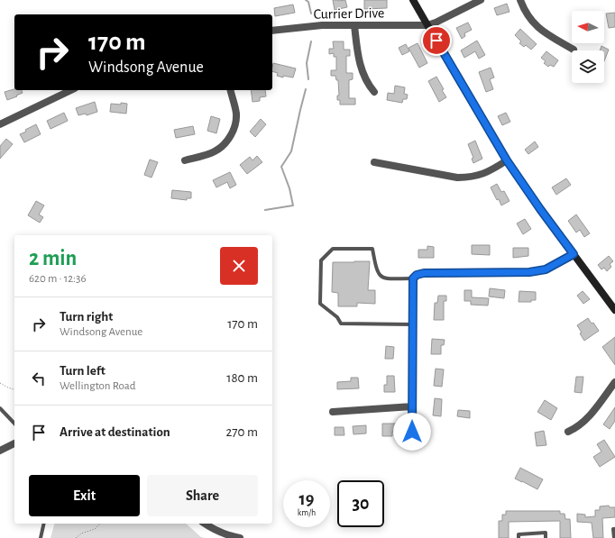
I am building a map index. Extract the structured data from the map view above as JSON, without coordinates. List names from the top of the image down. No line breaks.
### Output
{"streets":{"street":["Currier Drive"]},"north":"left","page":{"turn":["170 m","Windsong Avenue"],"heading":["2 min","620 m · 12:36"],"list":[{"name":"Turn right","note":"Windsong Avenue","value":"170 m"},{"name":"Turn left","note":"Wellington Road","value":"180 m"},{"name":"Arrive at destination","value":"270 m"}],"buttons":["Exit","Share"],"speed":"19 km/h","limit":"30"}}
